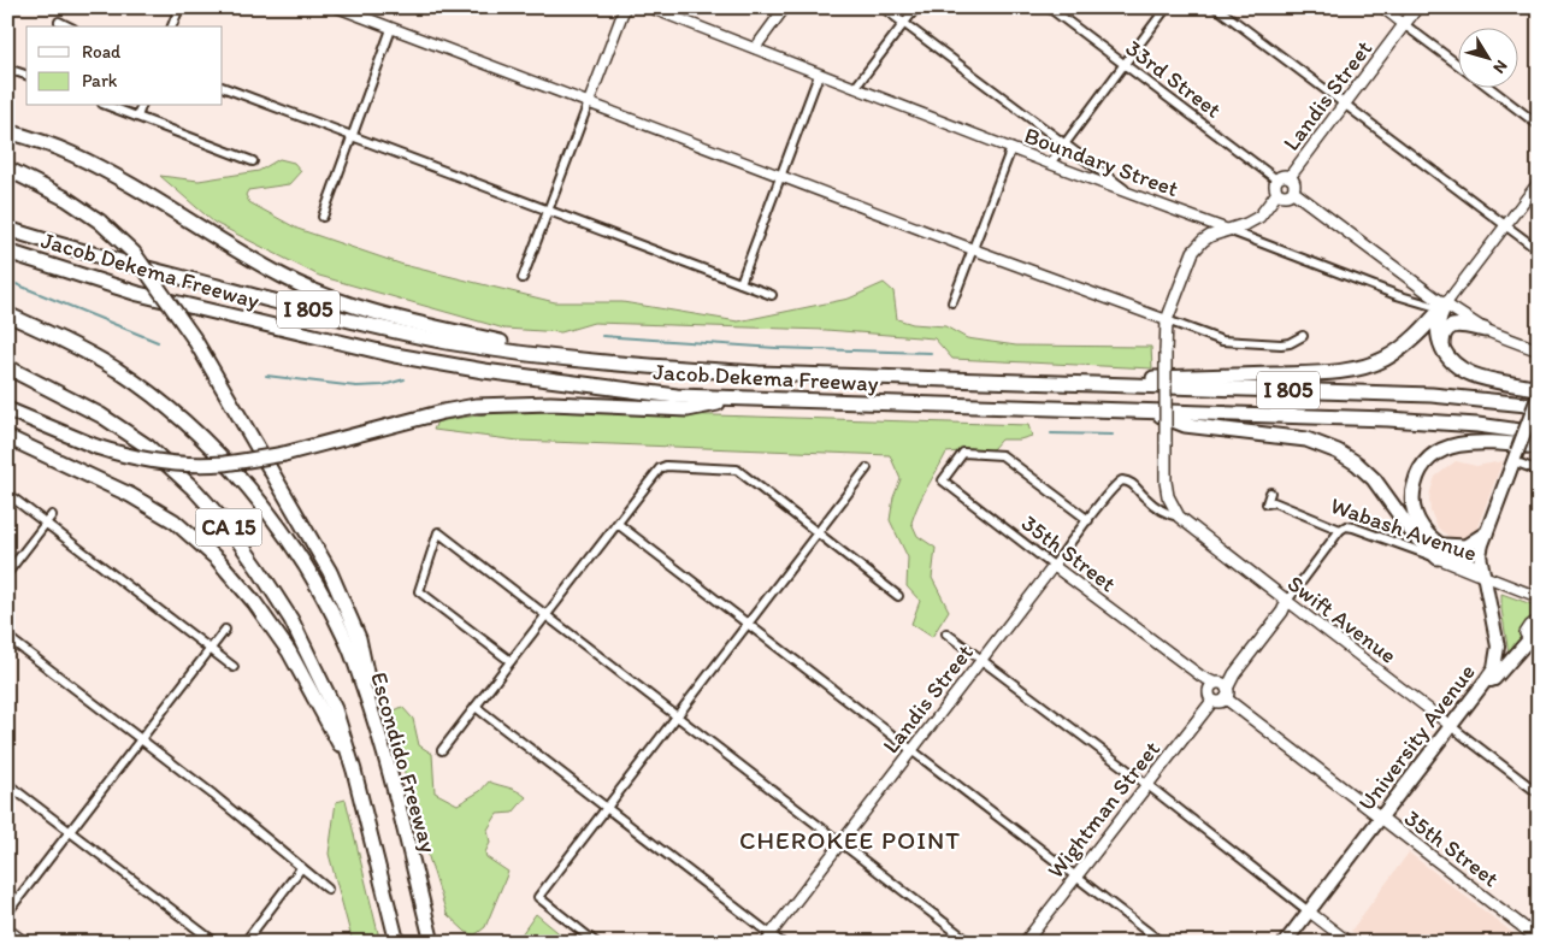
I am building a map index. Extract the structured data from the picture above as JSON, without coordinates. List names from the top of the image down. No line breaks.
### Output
{"streets":{"highway":["Jacob Dekema Freeway","I 805","CA 15","Escondido Freeway"],"main road":["Landis Street","35th Street","Swift Avenue","University Avenue","Wightman Street"],"street":["33rd Street","Boundary Street","Wabash Avenue"]},"crossings":[["33rd Street","Landis Street"],["Landis Street","35th Street"],["Landis Street","Swift Avenue"],["Wabash Avenue","University Avenue"],["Wabash Avenue","Wightman Street"],["35th Street","University Avenue"],["35th Street","Wightman Street"],["Swift Avenue","University Avenue"],["Swift Avenue","Wightman Street"]],"districts":["CHEROKEE POINT"],"legend":["Road","Park"],"north":"bottom right"}
